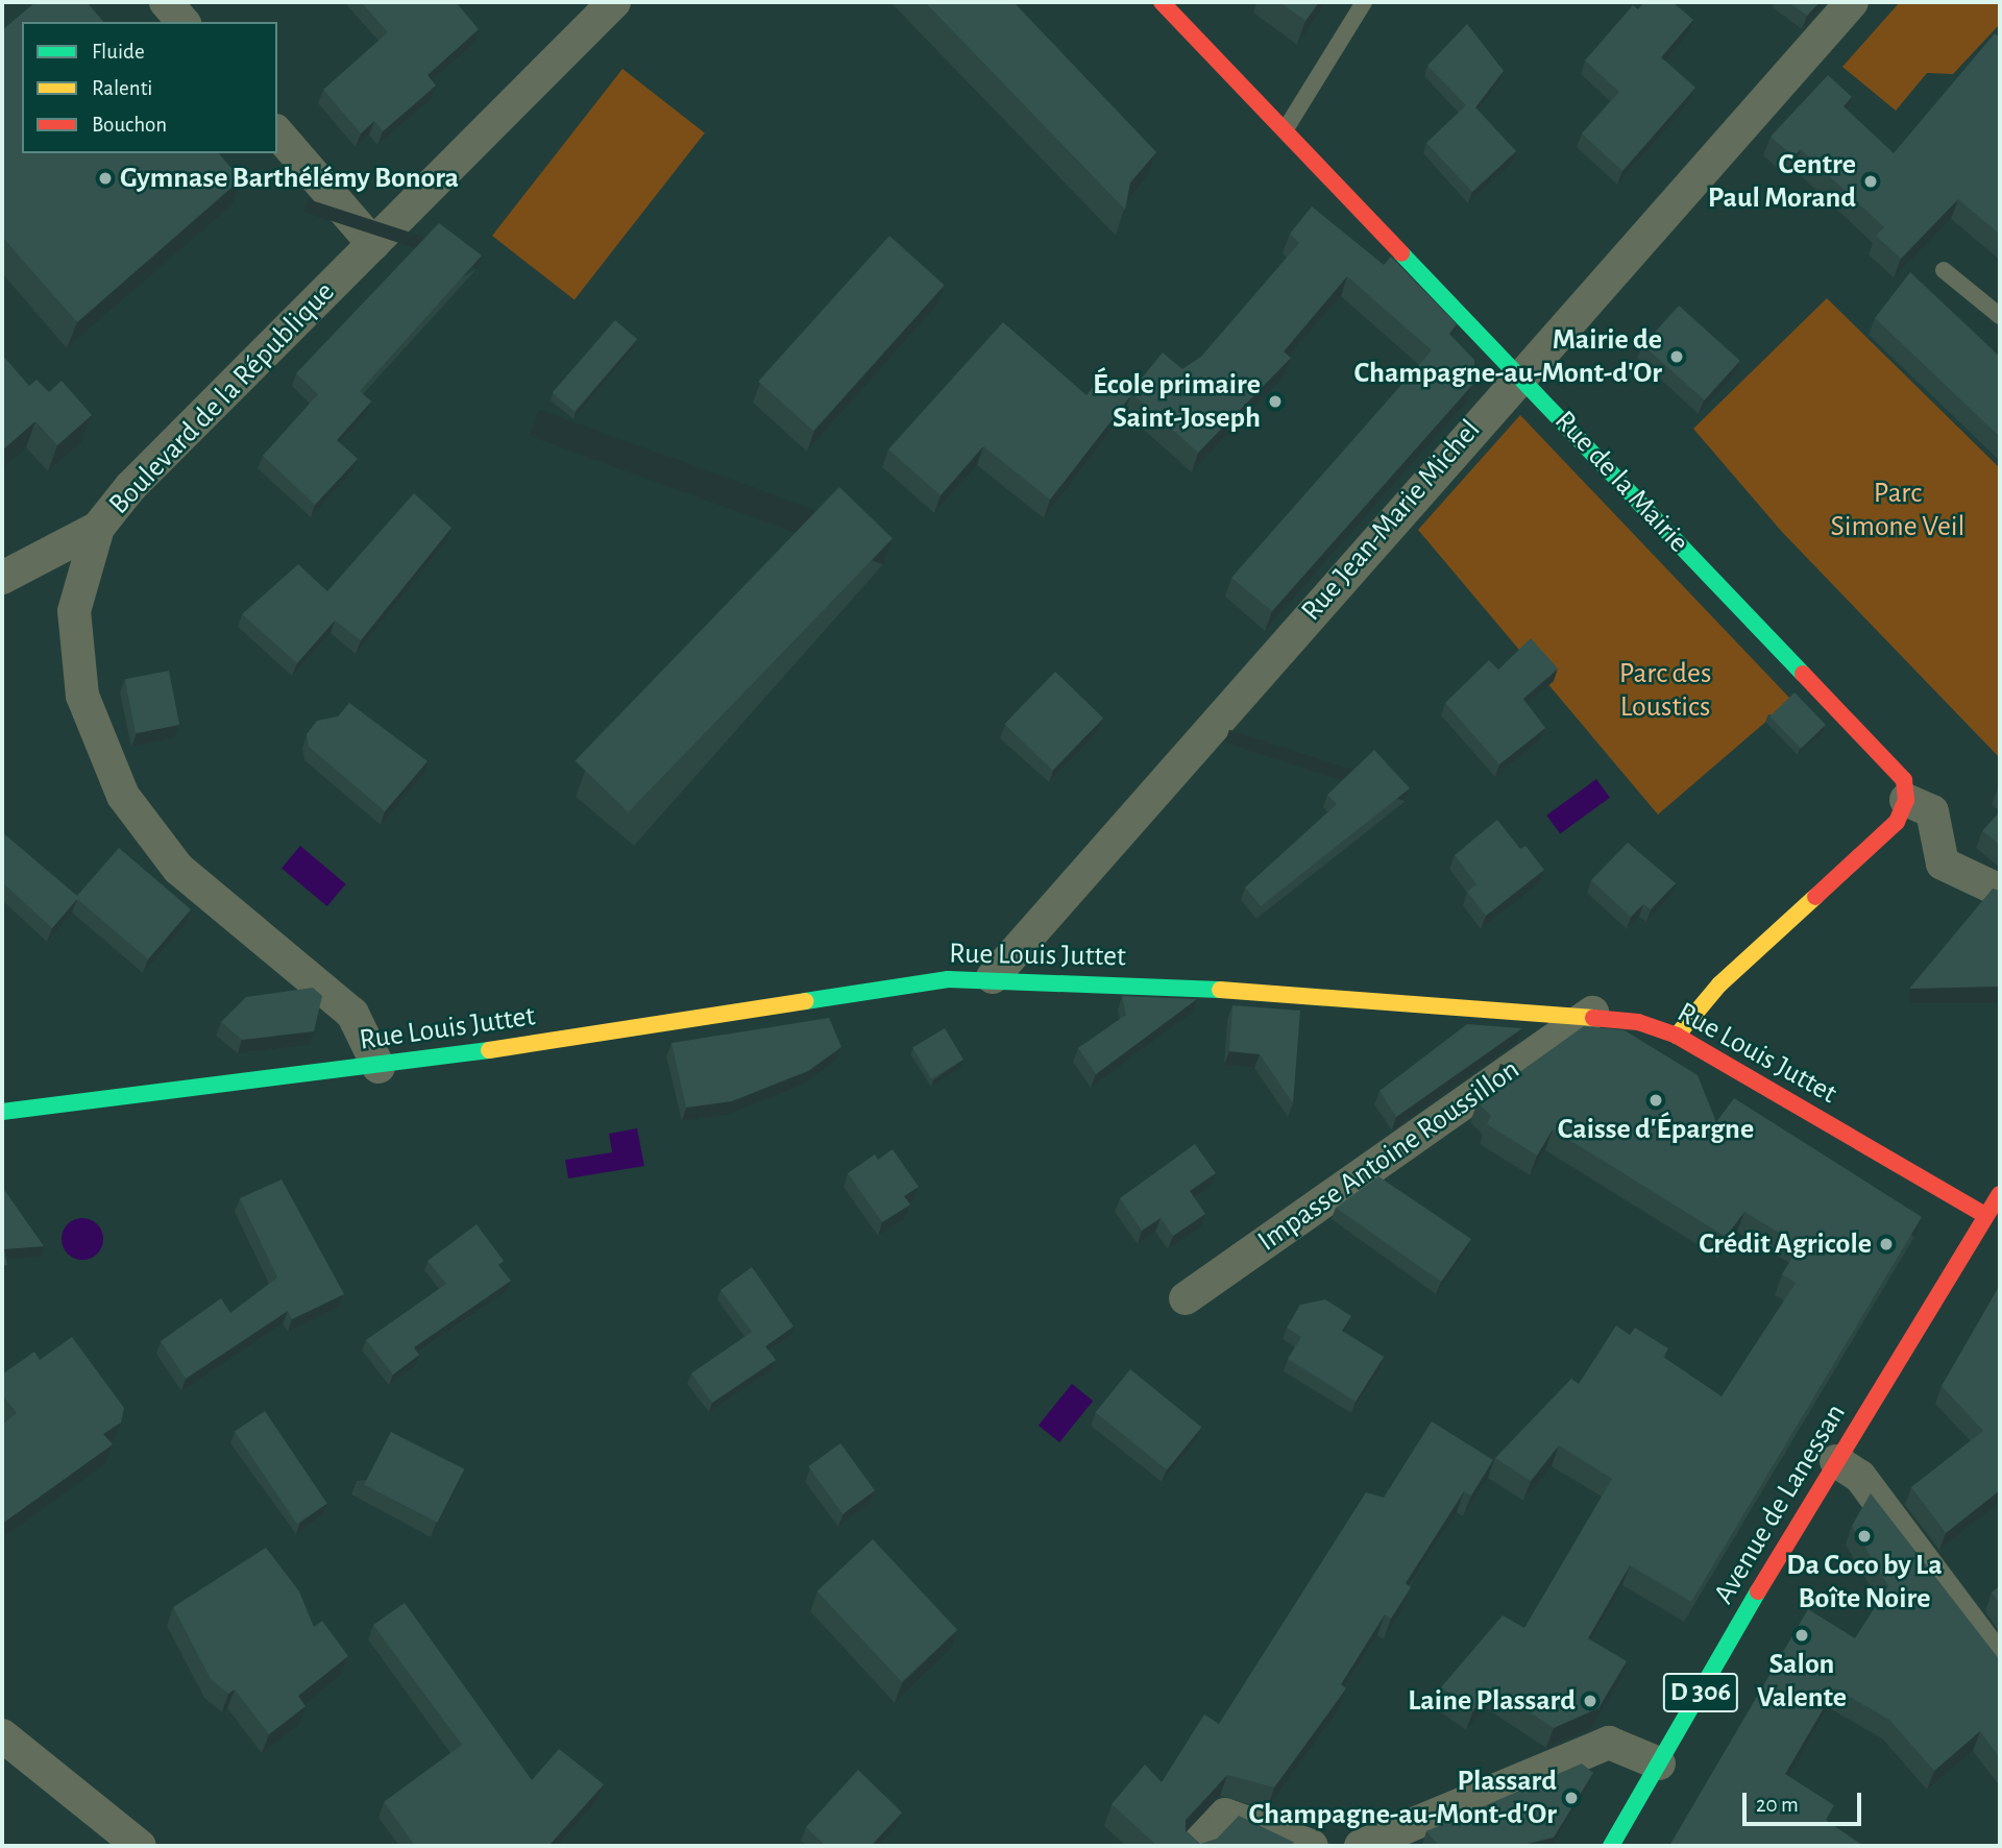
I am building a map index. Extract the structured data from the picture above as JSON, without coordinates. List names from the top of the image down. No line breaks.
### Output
{"streets":{"main road":["Rue de la Mairie","Rue Louis Juttet","Avenue de Lanessan","D 306"],"street":["Boulevard de la République","Rue Jean-Marie Michel","Impasse Antoine Roussillon"]},"crossings":[["Boulevard de la République","Rue Louis Juttet"],["Rue de la Mairie","Rue Jean-Marie Michel"],["Rue Jean-Marie Michel","Rue Louis Juttet"],["Rue Louis Juttet","Impasse Antoine Roussillon"],["Rue Louis Juttet","Avenue de Lanessan"]],"parks":["Parc Simone Veil","Parc des Loustics"],"places":["Gymnase Barthélémy Bonora","Centre Paul Morand","Mairie de Champagne-au-Mont-d'Or","École primaire Saint-Joseph","Caisse d'Épargne","Crédit Agricole","Da Coco by La Boîte Noire","Salon Valente","Laine Plassard","Plassard Champagne-au-Mont-d'Or"],"legend":["Fluide","Ralenti","Bouchon"],"scale_bar":"20 m"}
